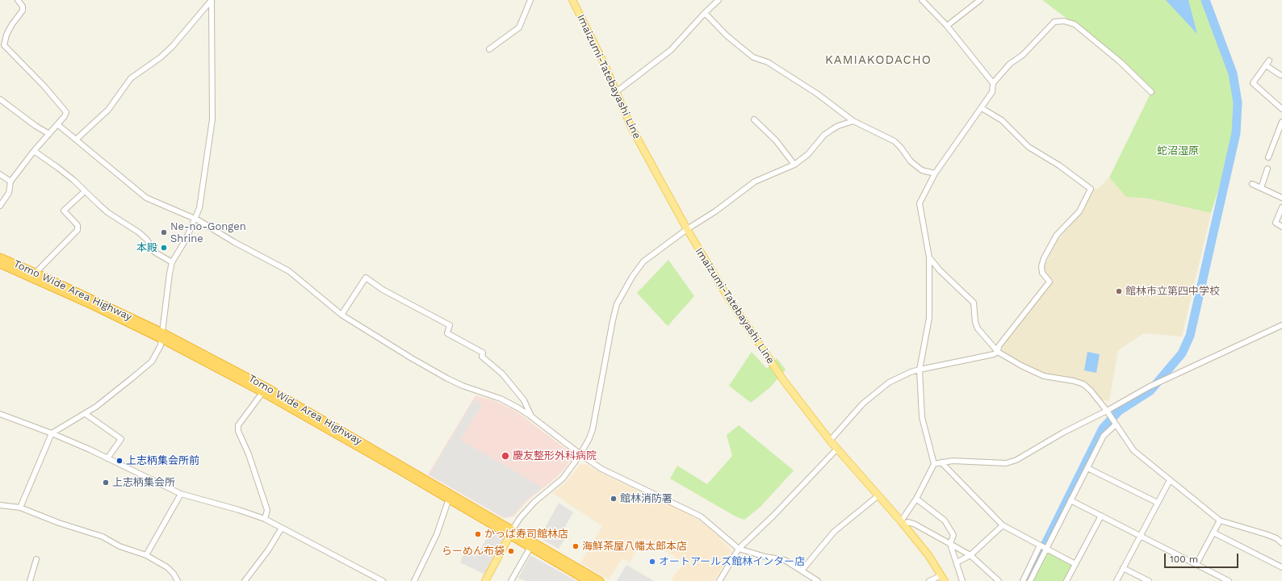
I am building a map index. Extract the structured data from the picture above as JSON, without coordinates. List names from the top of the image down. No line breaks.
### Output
{"streets":{"highway":["Tomo Wide Area Highway"],"main road":["Imaizumi-Tatebayashi Line"]},"districts":["KAMIAKODACHO"],"parks":["蛇沼湿原"],"places":["Ne-no-Gongen Shrine","本殿","館林市立第四中学校","慶友整形外科病院","上志柄集会所前","上志柄集会所","館林消防署","かっぱ寿司館林店","海鮮茶屋八幡太郎本店","らーめん布袋","オートアールズ館林インター店"],"scale_bar":"100 m"}
